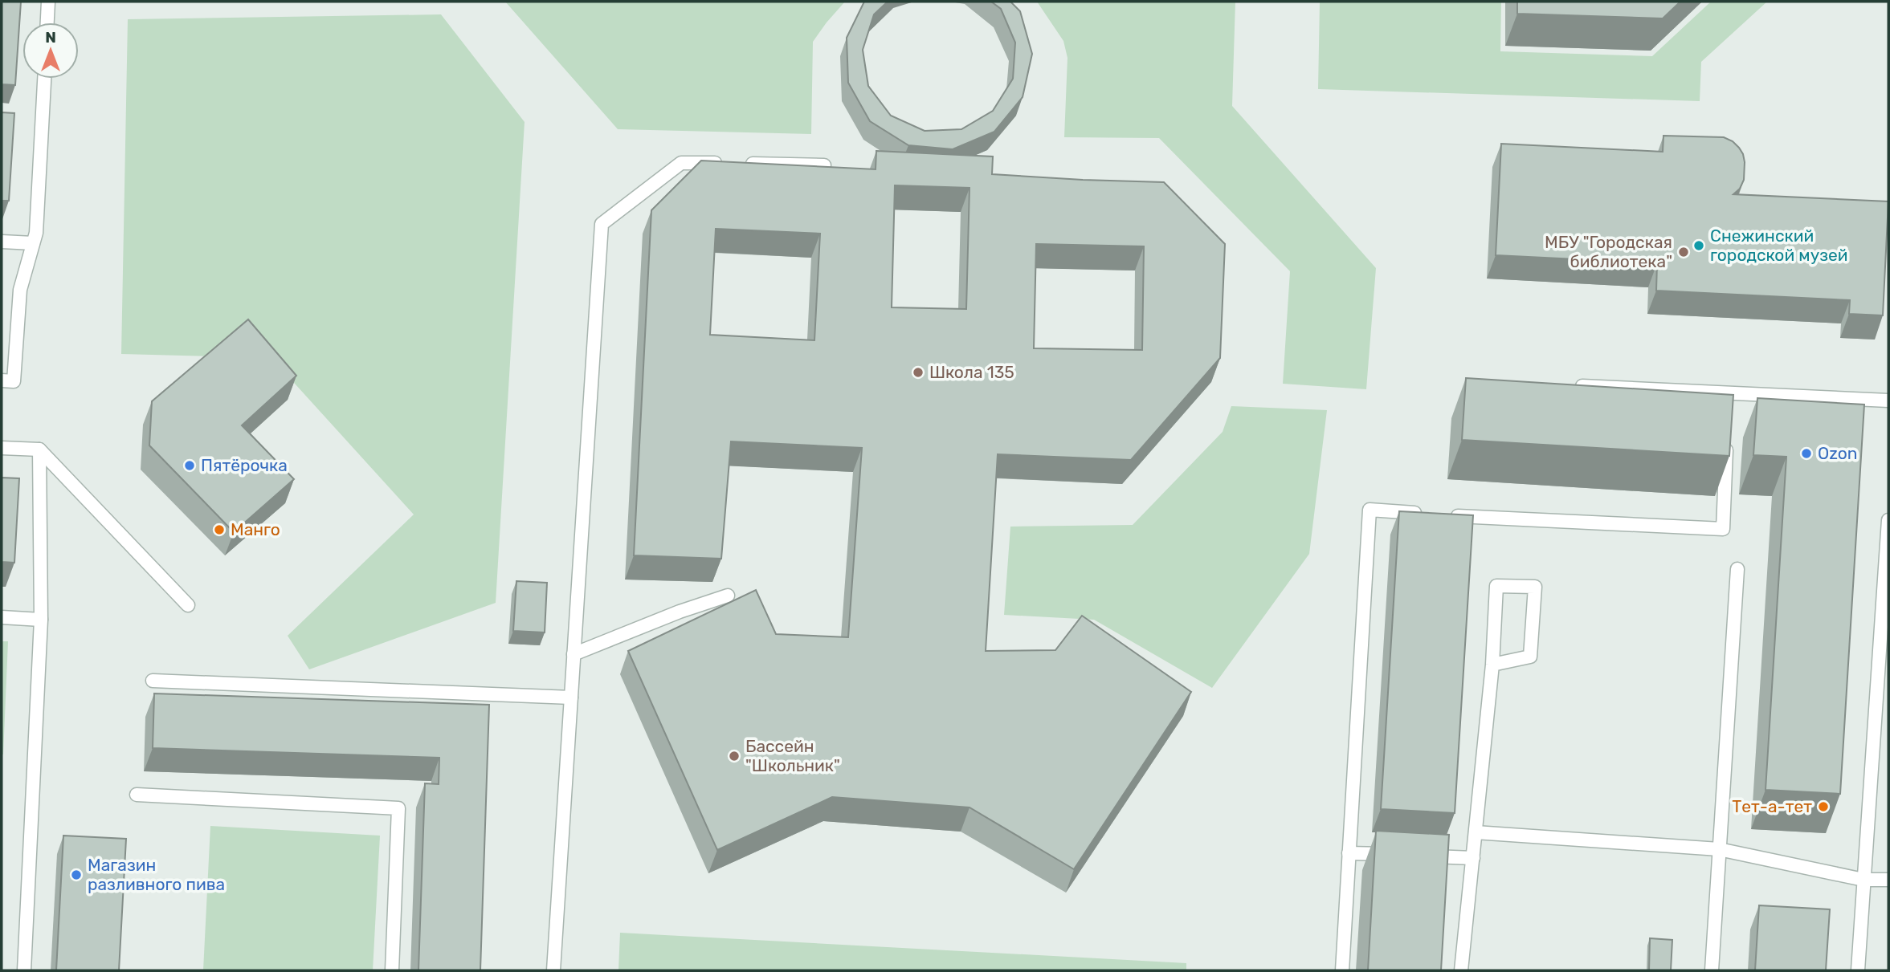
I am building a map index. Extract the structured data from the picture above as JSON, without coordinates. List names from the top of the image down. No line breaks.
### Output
{"places":["Снежинский городской музей","МБУ \"Городская библиотека\"","Школа 135","Ozon","Пятёрочка","Манго","Бассейн \"Школьник\"","Тет-а-тет","Магазин разливного пива"],"north":"top"}
